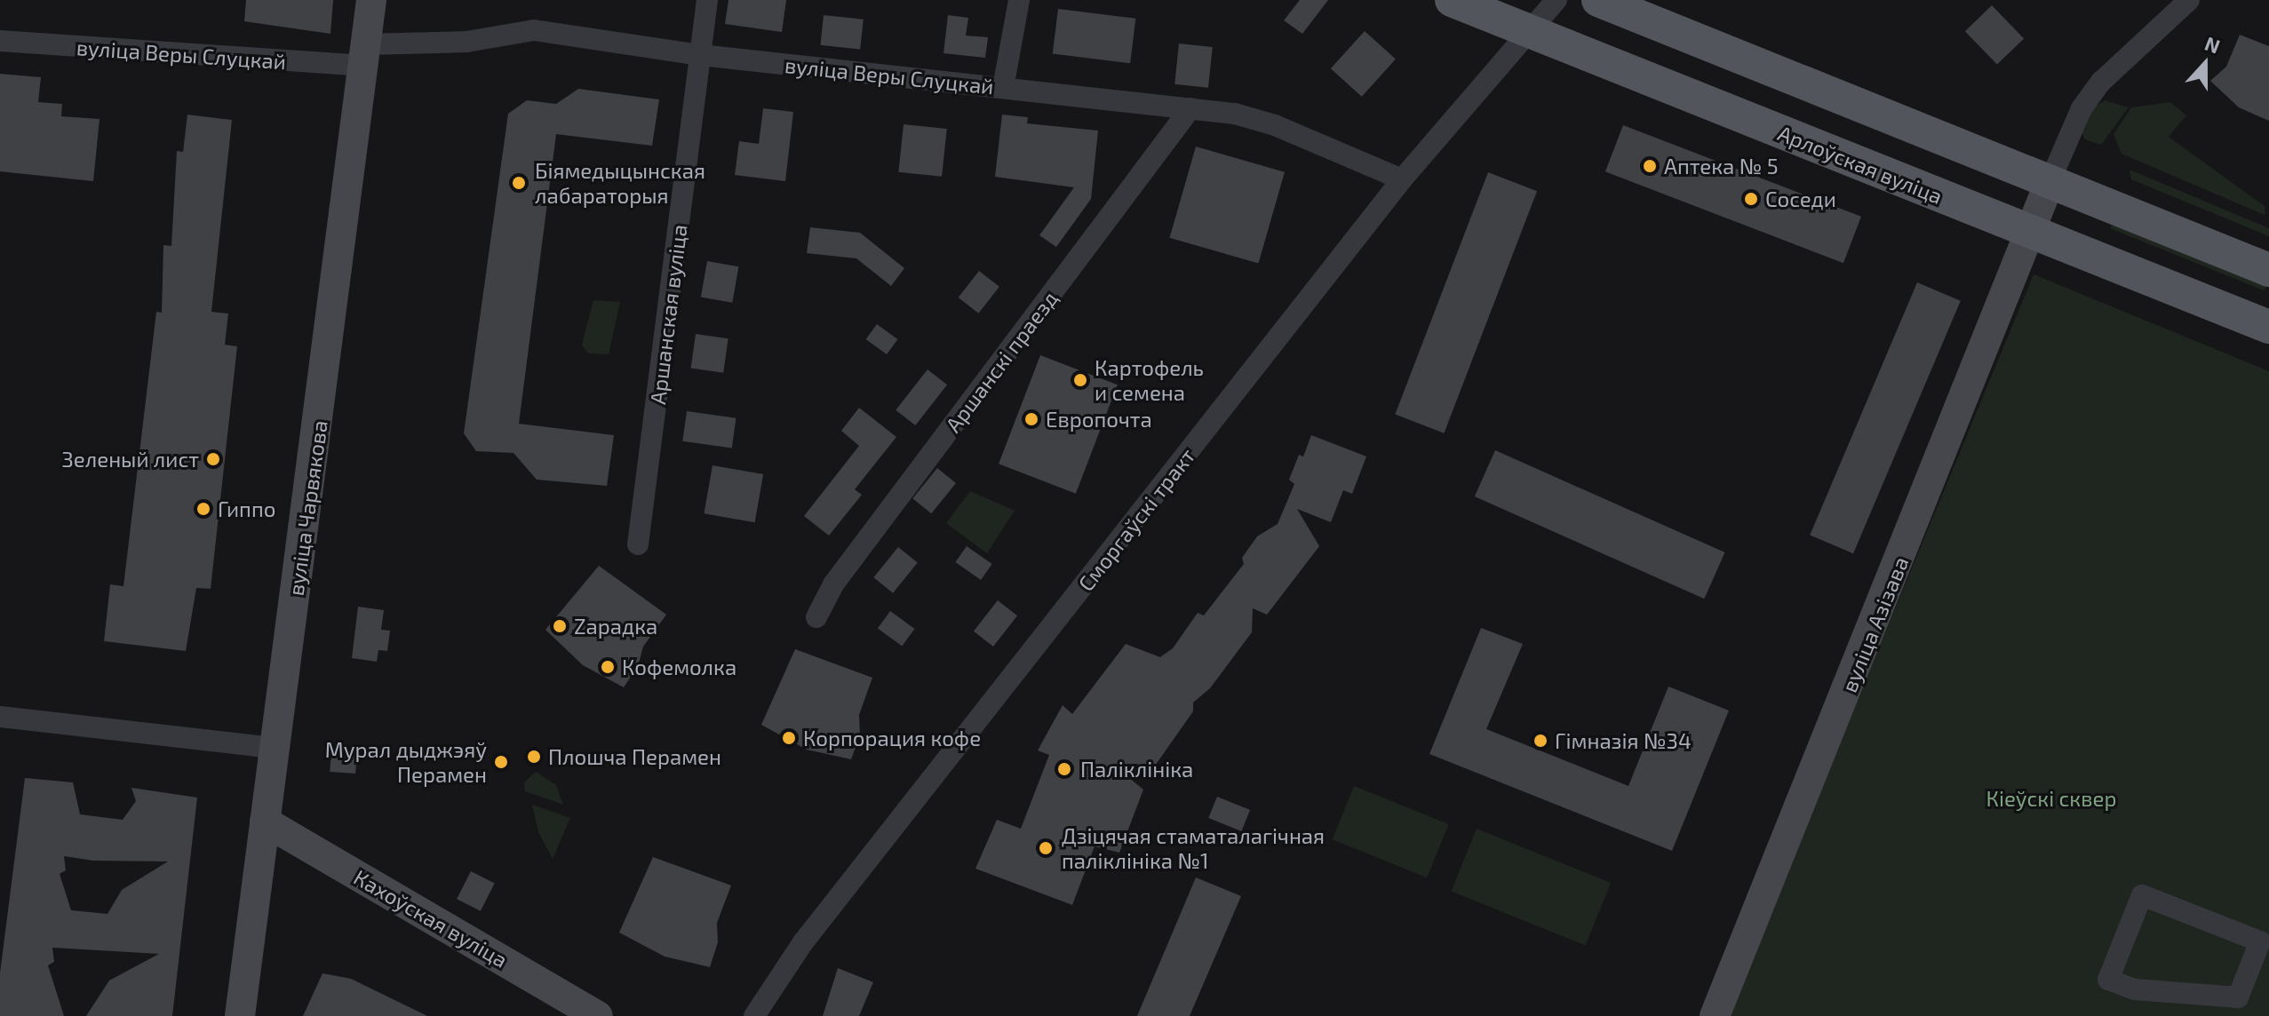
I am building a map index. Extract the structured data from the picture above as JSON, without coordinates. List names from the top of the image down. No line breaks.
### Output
{"streets":{"main road":["Арлоўская вуліца"],"street":["вуліца Веры Слуцкай","Аршанская вуліца","Аршанскі праезд","вуліца Чарвякова","Сморгаўскі тракт","вуліца Азізава","Кахоўская вуліца"]},"crossings":[["вуліца Веры Слуцкай","Аршанская вуліца"],["вуліца Веры Слуцкай","Аршанскі праезд"],["вуліца Веры Слуцкай","вуліца Чарвякова"],["вуліца Веры Слуцкай","Сморгаўскі тракт"],["Арлоўская вуліца","Сморгаўскі тракт"],["Арлоўская вуліца","вуліца Азізава"],["вуліца Чарвякова","Кахоўская вуліца"]],"parks":["Кіеўскі сквер"],"places":["Аптека № 5","Біямедыцынская лабараторыя","Соседи","Картофель и семена","Европочта","Зеленый лист","Гиппо","Zарадка","Кофемолка","Корпорация кофе","Гімназія №34","Плошча Перамен","Мурал дыджэяў Перамен","Паліклініка","Дзіцячая стаматалагічная паліклініка №1"],"north":"top"}
